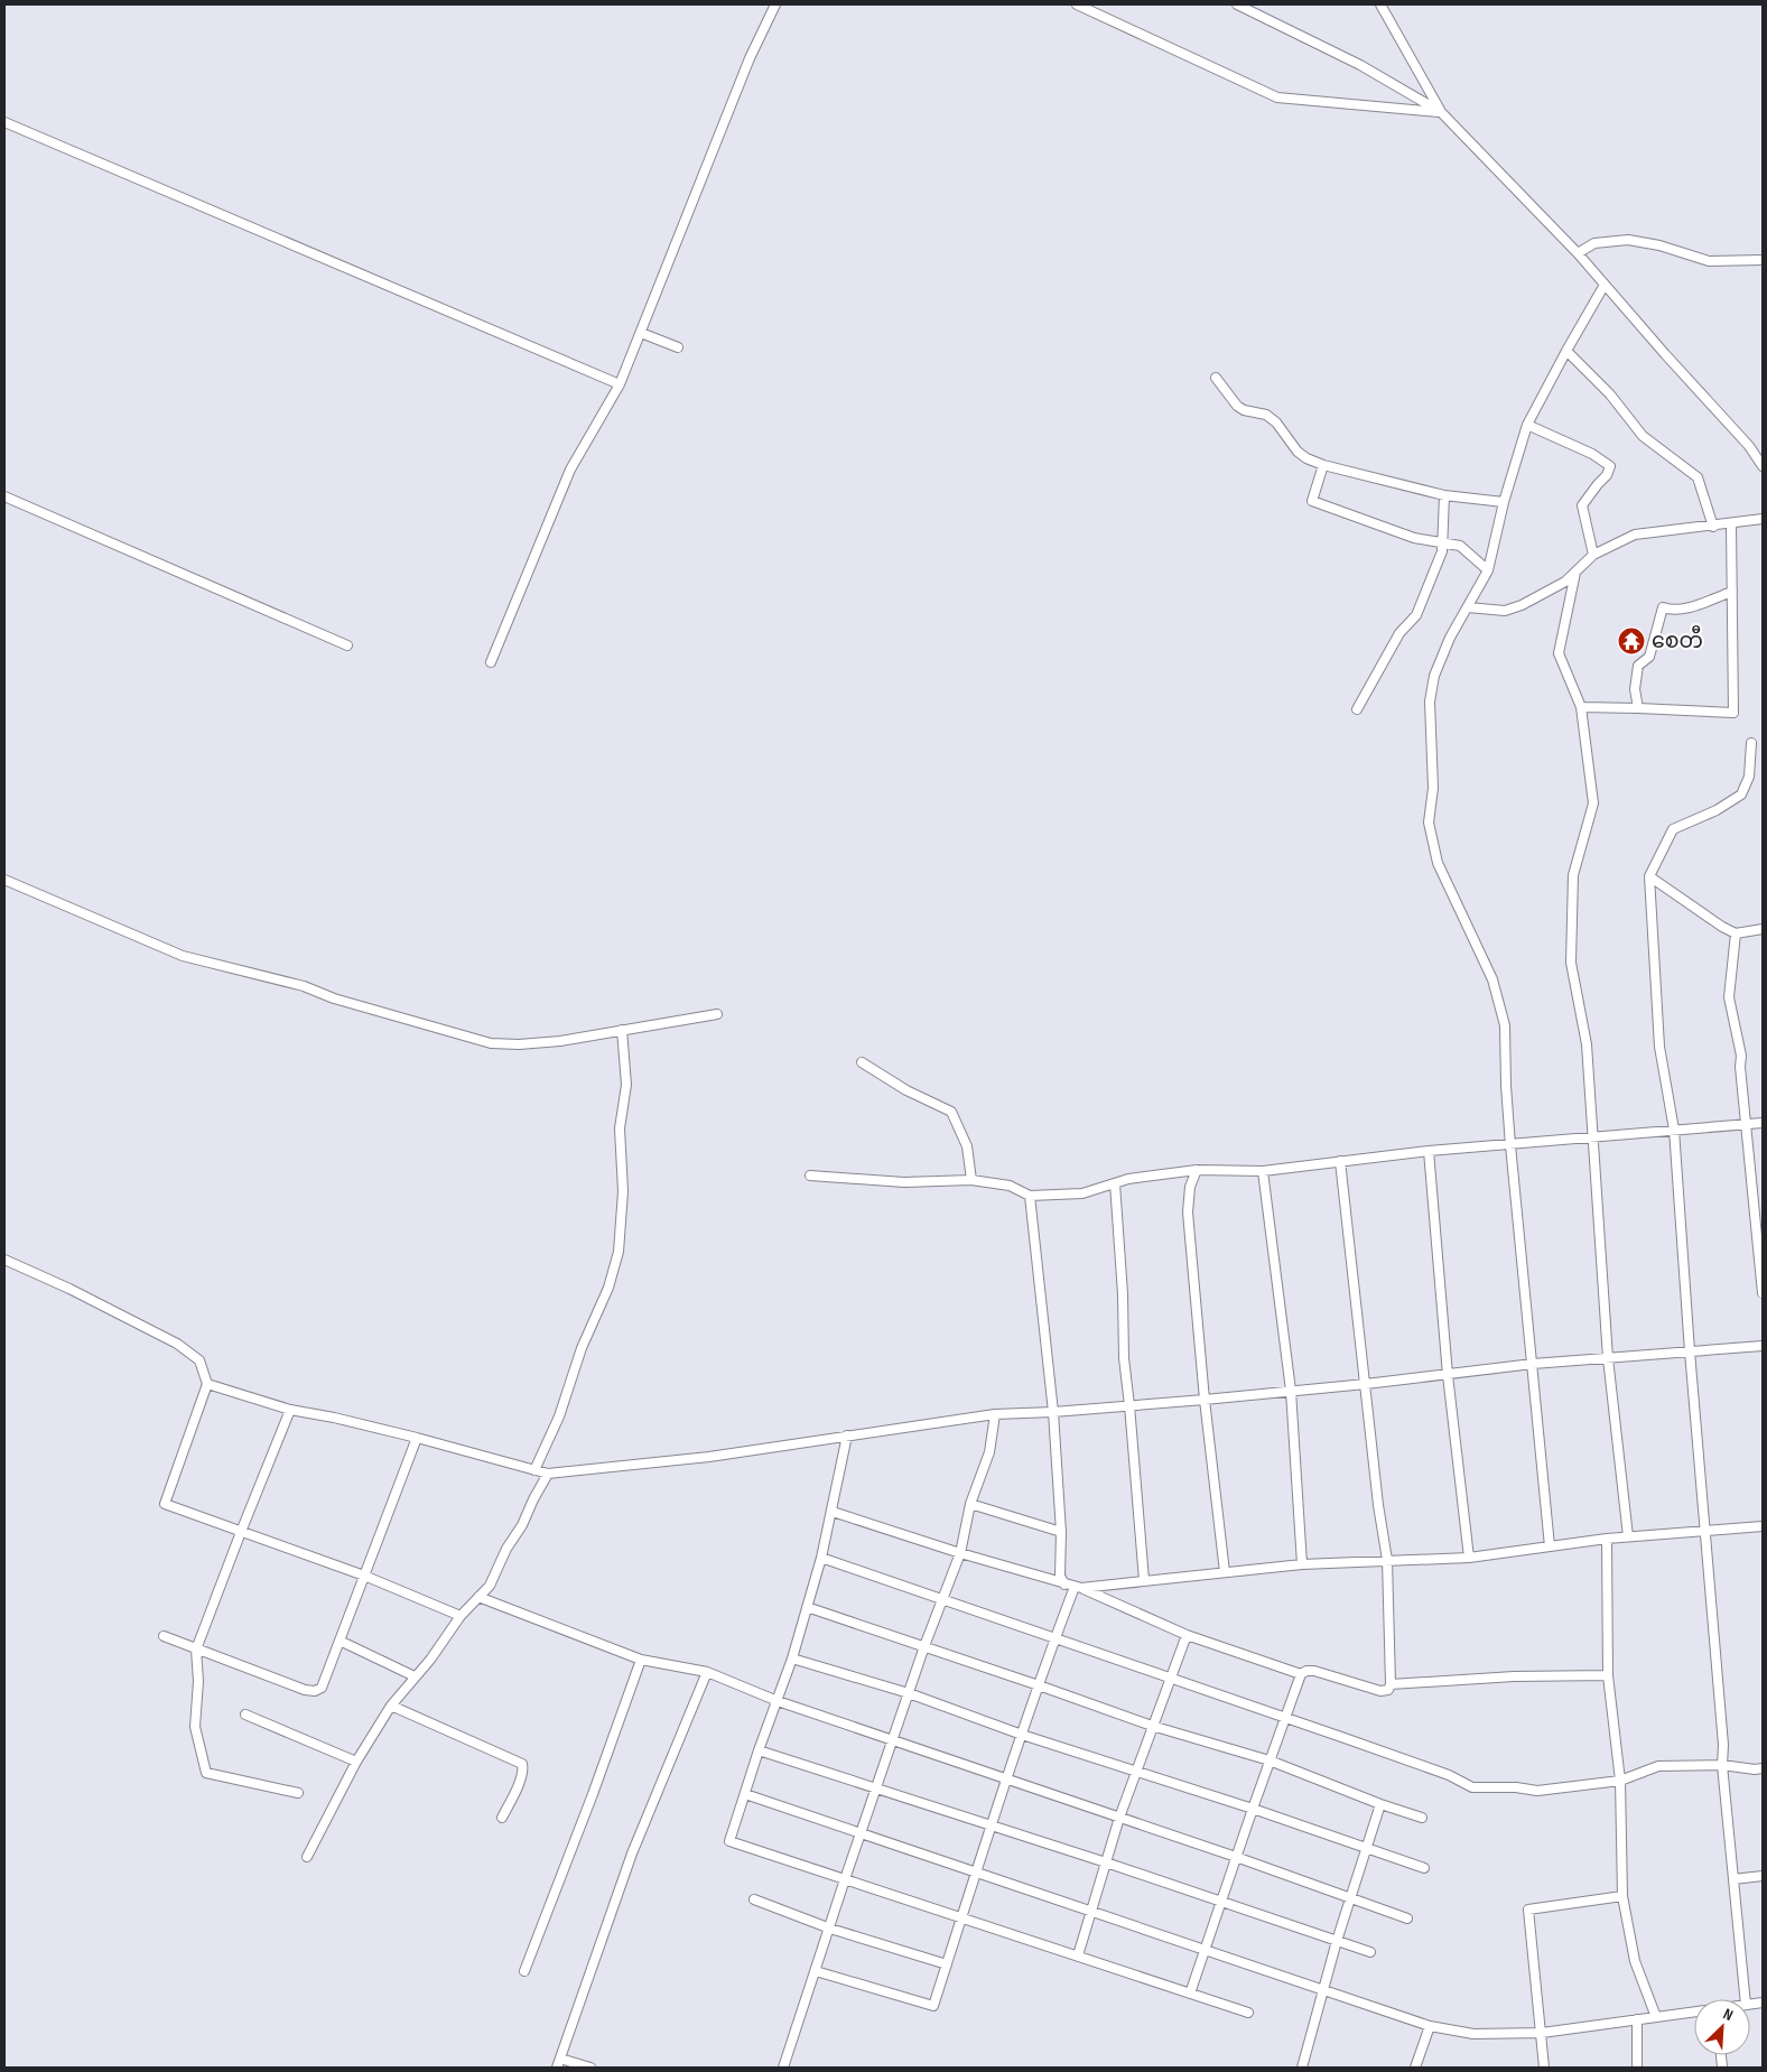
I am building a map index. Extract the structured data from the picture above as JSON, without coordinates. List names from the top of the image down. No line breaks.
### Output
{"places":{"temple":["စေတီ"]},"north":"top right"}
